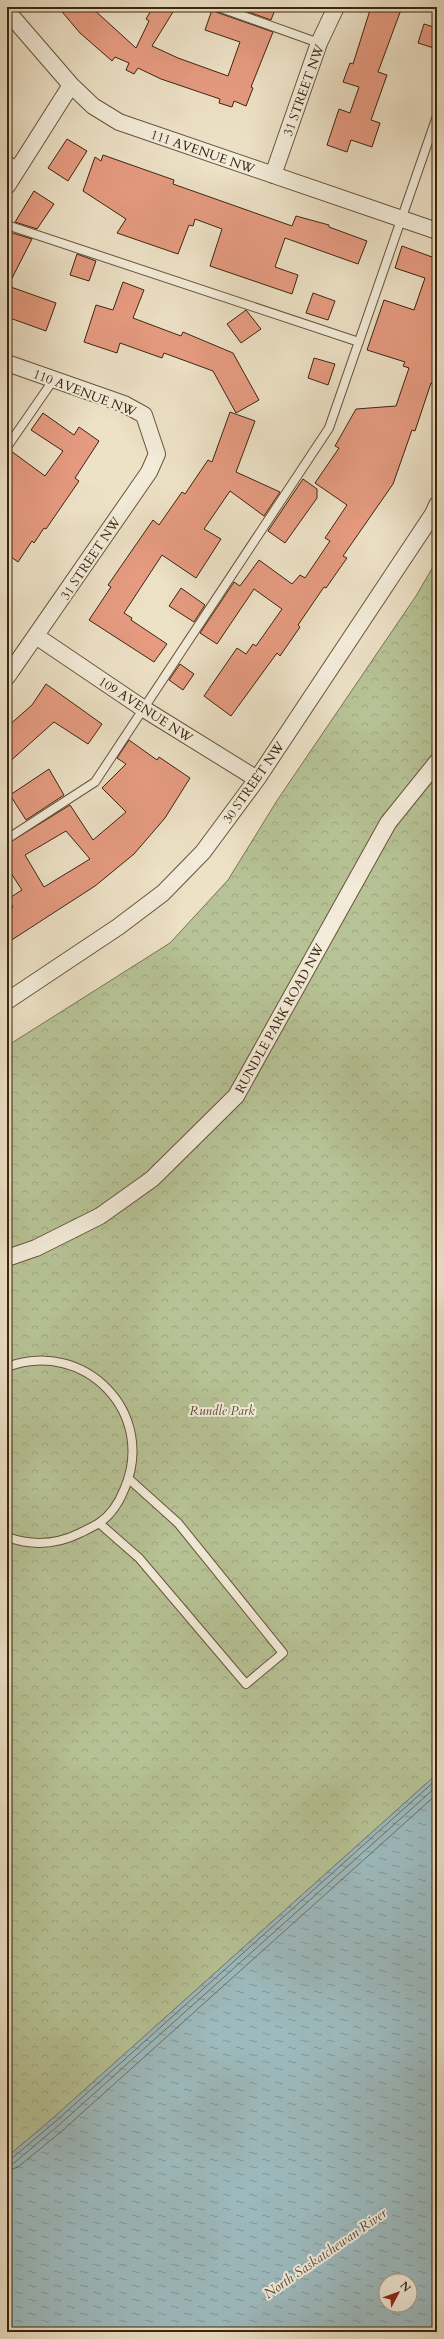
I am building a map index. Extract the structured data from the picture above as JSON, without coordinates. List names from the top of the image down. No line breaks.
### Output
{"streets":{"street":["31 STREET NW","111 AVENUE NW","110 AVENUE NW","109 AVENUE NW","30 STREET NW","RUNDLE PARK ROAD NW"]},"crossings":[["31 STREET NW","111 AVENUE NW"],["31 STREET NW","110 AVENUE NW"],["31 STREET NW","109 AVENUE NW"],["109 AVENUE NW","30 STREET NW"]],"water":["North Saskatchewan River"],"parks":["Rundle Park"],"north":"top right"}
